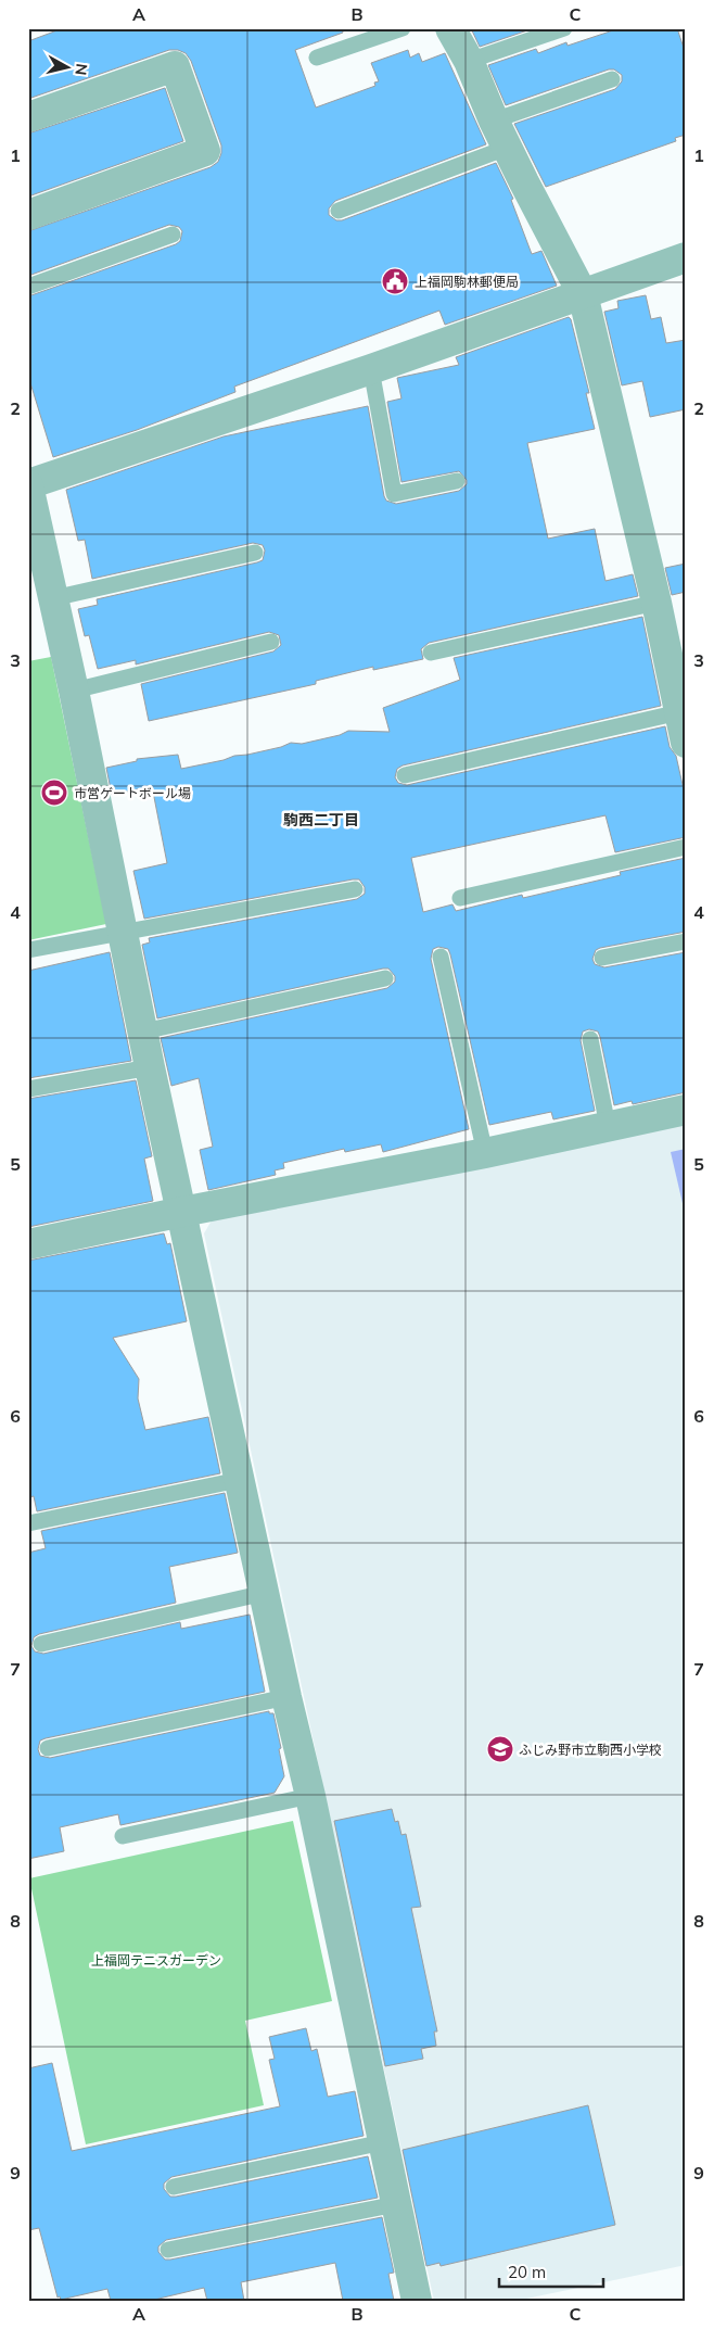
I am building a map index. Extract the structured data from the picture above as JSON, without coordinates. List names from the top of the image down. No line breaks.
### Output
{"districts":["駒西二丁目"],"parks":["上福岡テニスガーデン"],"places":{"public building":["上福岡駒林郵便局"],"sports":["市営ゲートボール場"],"school or university":["ふじみ野市立駒西小学校"]},"scale_bar":"20 m","north":"right","grid":{"columns":["A","B","C"],"rows":["1","2","3","4","5","6","7","8","9"]}}
